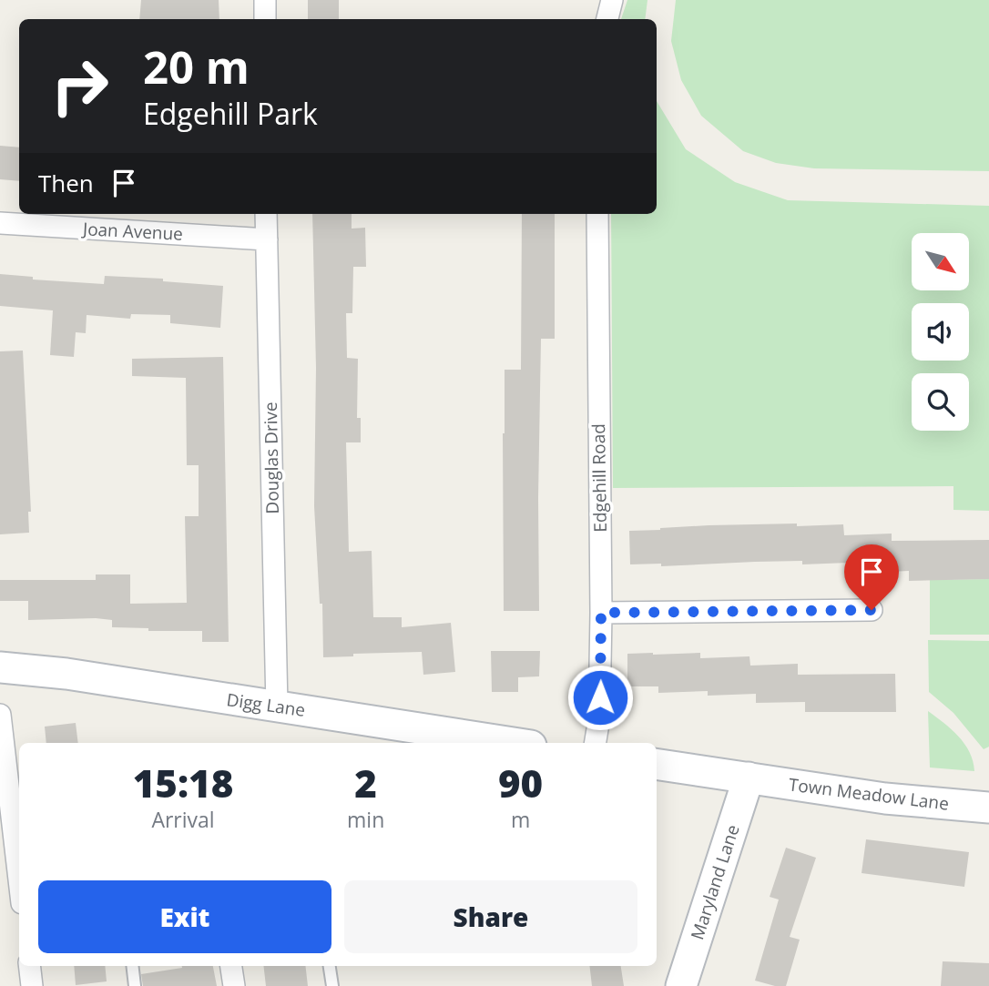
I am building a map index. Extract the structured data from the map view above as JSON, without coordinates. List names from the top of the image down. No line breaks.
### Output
{"streets":{"street":["Joan Avenue","Douglas Drive","Edgehill Road","Digg Lane","Town Meadow Lane","Maryland Lane"]},"crossings":[["Joan Avenue","Douglas Drive"],["Douglas Drive","Digg Lane"],["Town Meadow Lane","Maryland Lane"]],"north":"bottom right","page":{"turn":["20 m","Edgehill Park"],"then":"Then","eta":["15:18","Arrival","2","min","90","m"],"buttons":["Exit","Share"]}}
